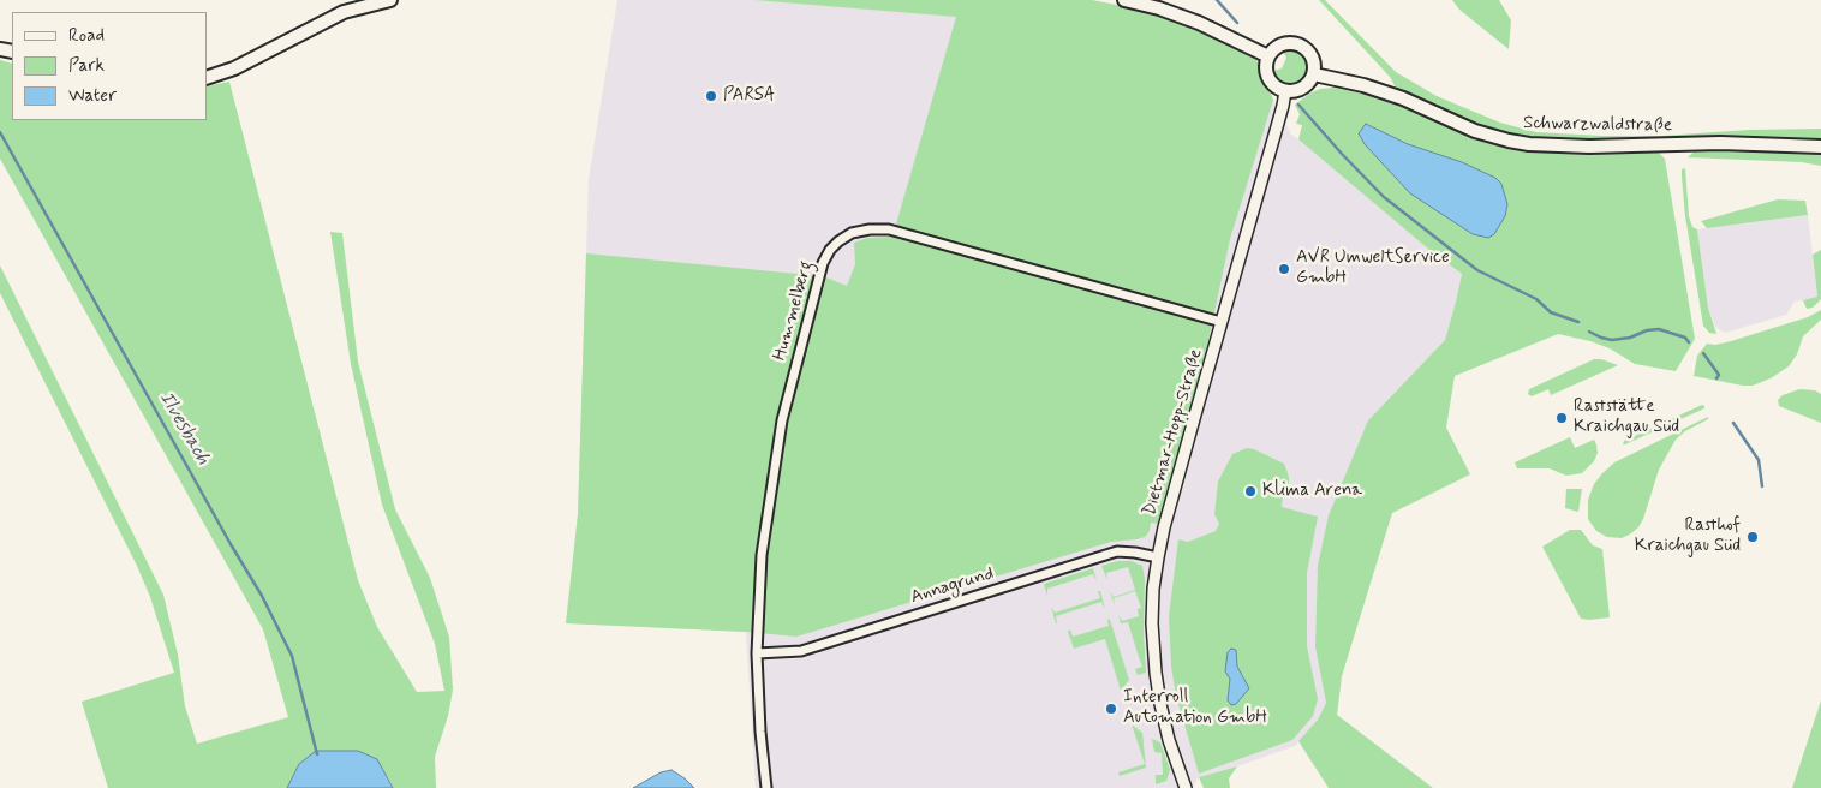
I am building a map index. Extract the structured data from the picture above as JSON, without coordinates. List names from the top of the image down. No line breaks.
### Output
{"streets":{"main road":["Schwarzwaldstraße"],"street":["Hummelberg","Dietmar-Hopp-Straße","Annagrund"]},"crossings":[["Schwarzwaldstraße","Dietmar-Hopp-Straße"],["Hummelberg","Dietmar-Hopp-Straße"],["Hummelberg","Annagrund"],["Dietmar-Hopp-Straße","Annagrund"]],"water":["Ilvesbach"],"places":["PARSA","AVR UmweltService GmbH","Raststätte Kraichgau Süd","Klima Arena","Rasthof Kraichgau Süd","Interroll Automation GmbH"],"legend":["Road","Park","Water"]}
